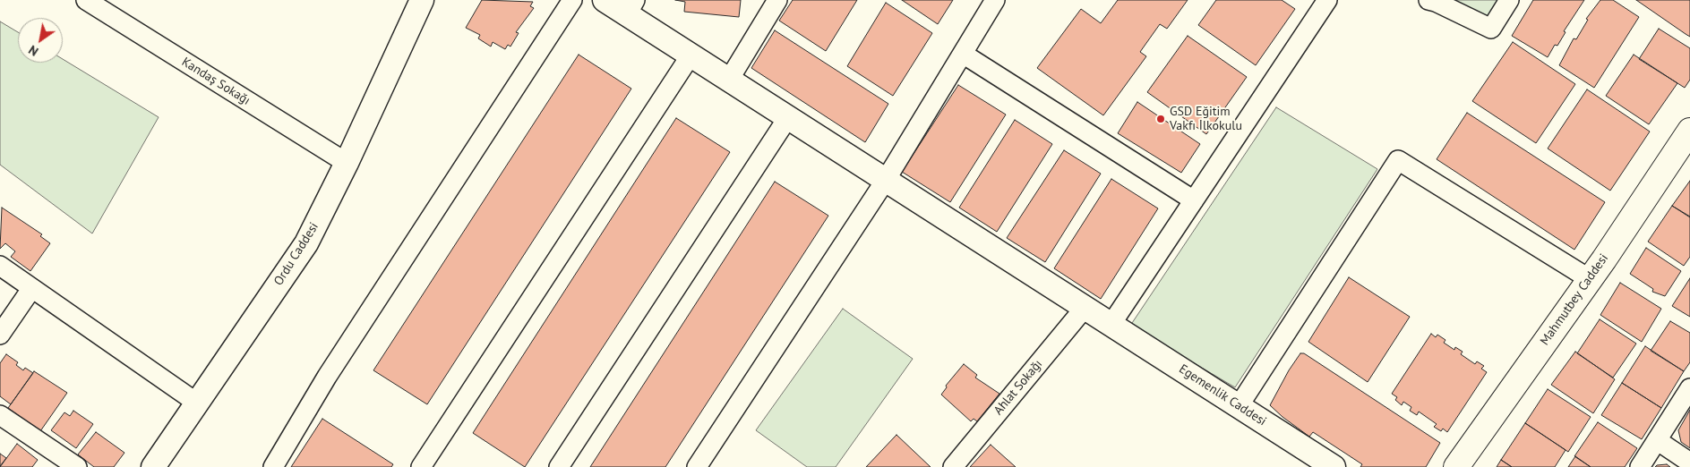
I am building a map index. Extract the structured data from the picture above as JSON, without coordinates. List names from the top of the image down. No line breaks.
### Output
{"streets":{"main road":["Mahmutbey Caddesi"],"street":["Kandaş Sokağı","Ordu Caddesi","Ahlat Sokağı","Egemenlik Caddesi"]},"crossings":[["Kandaş Sokağı","Ordu Caddesi"],["Ahlat Sokağı","Egemenlik Caddesi"]],"places":["GSD Eğitim Vakfı İlkokulu"],"north":"bottom left"}
